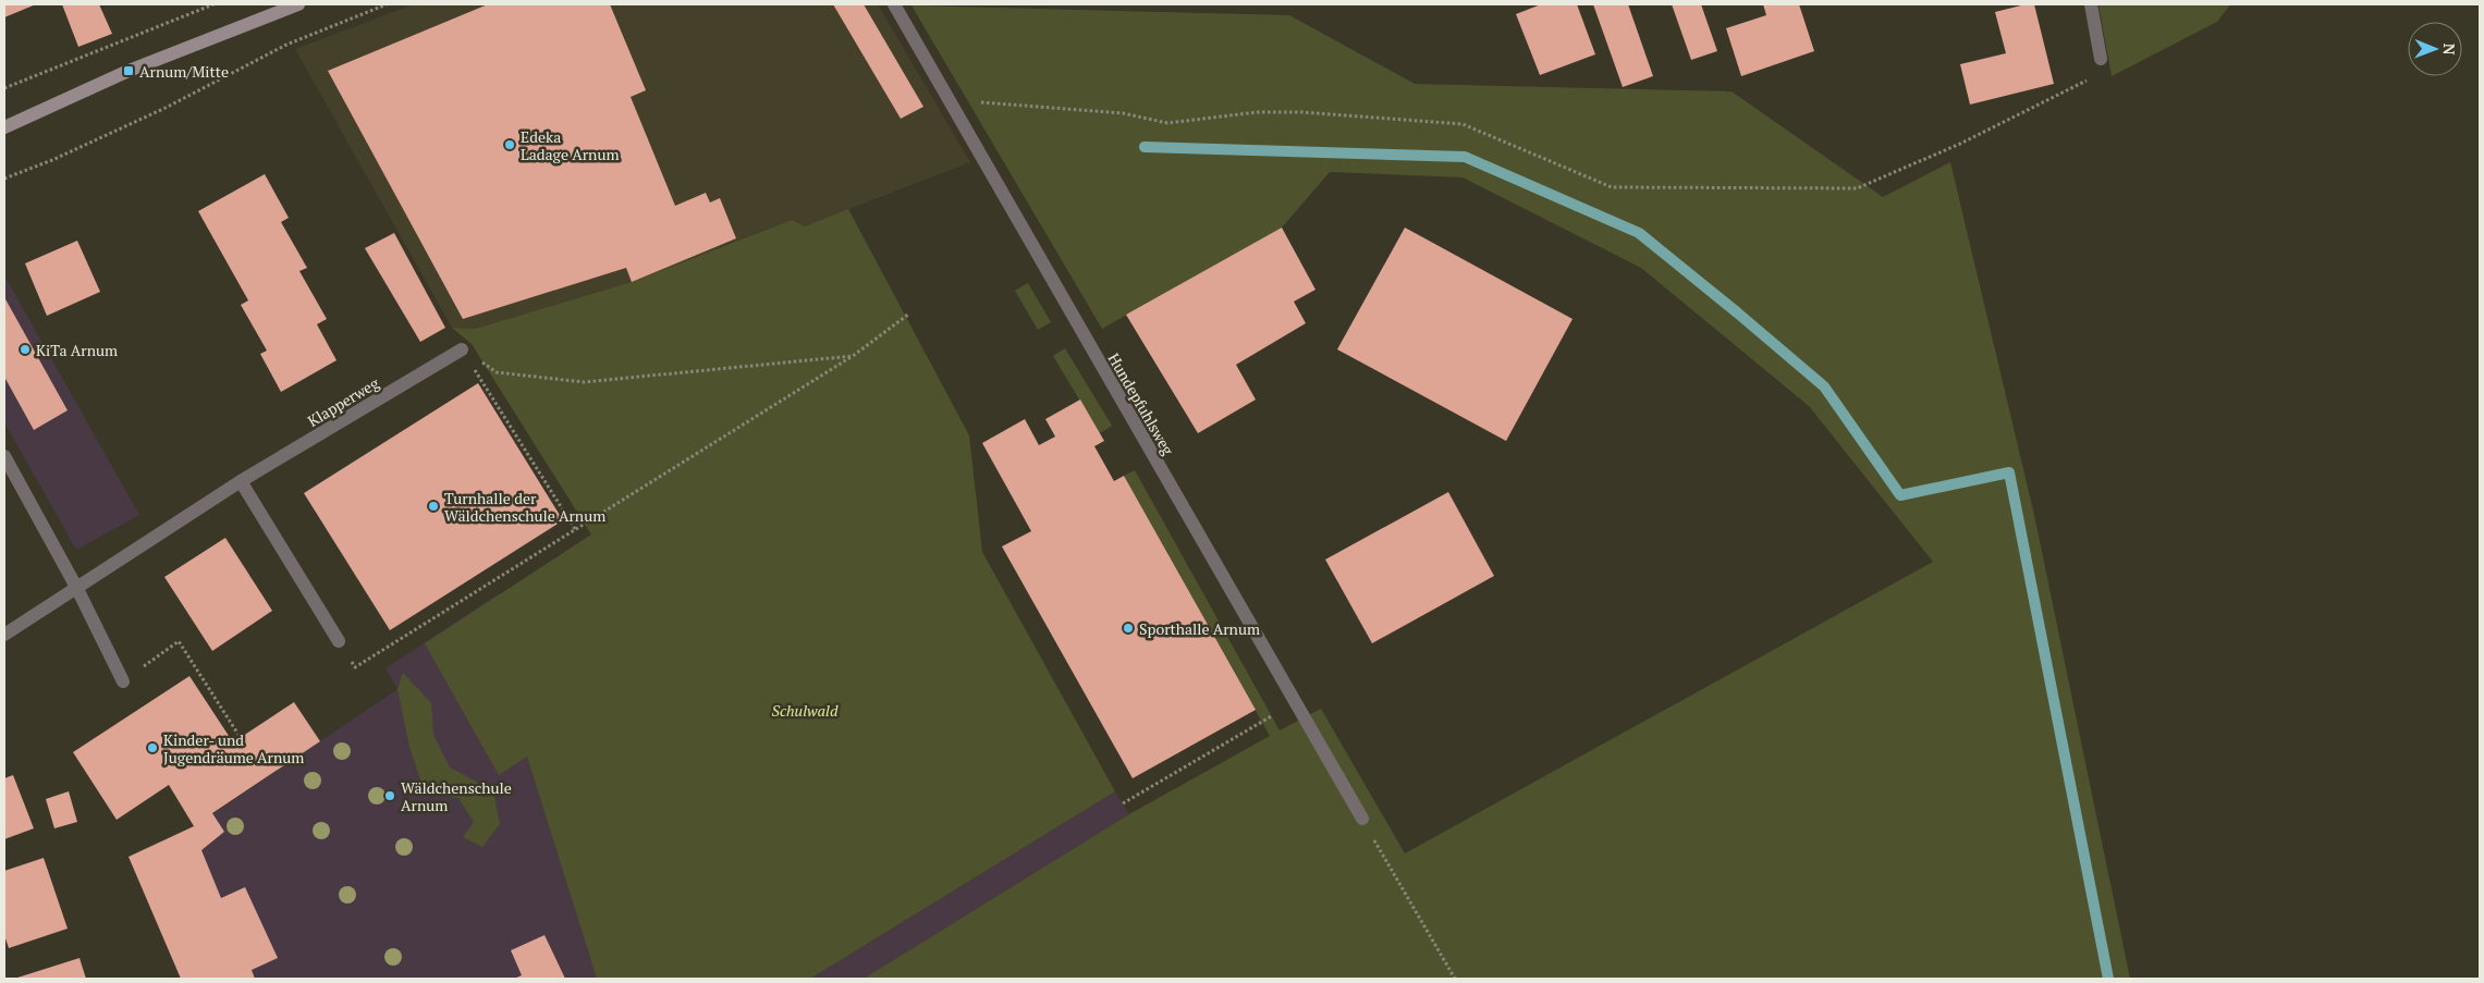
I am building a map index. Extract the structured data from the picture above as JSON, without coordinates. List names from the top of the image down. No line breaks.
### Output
{"streets":{"street":["Klapperweg","Hundepfuhlsweg"]},"parks":["Schulwald"],"places":{"transit":["Arnum/Mitte"],"other":["Edeka Ladage Arnum","KiTa Arnum","Turnhalle der Wäldchenschule Arnum","Sporthalle Arnum","Kinder- und Jugendräume Arnum","Wäldchenschule Arnum"]},"north":"right"}
